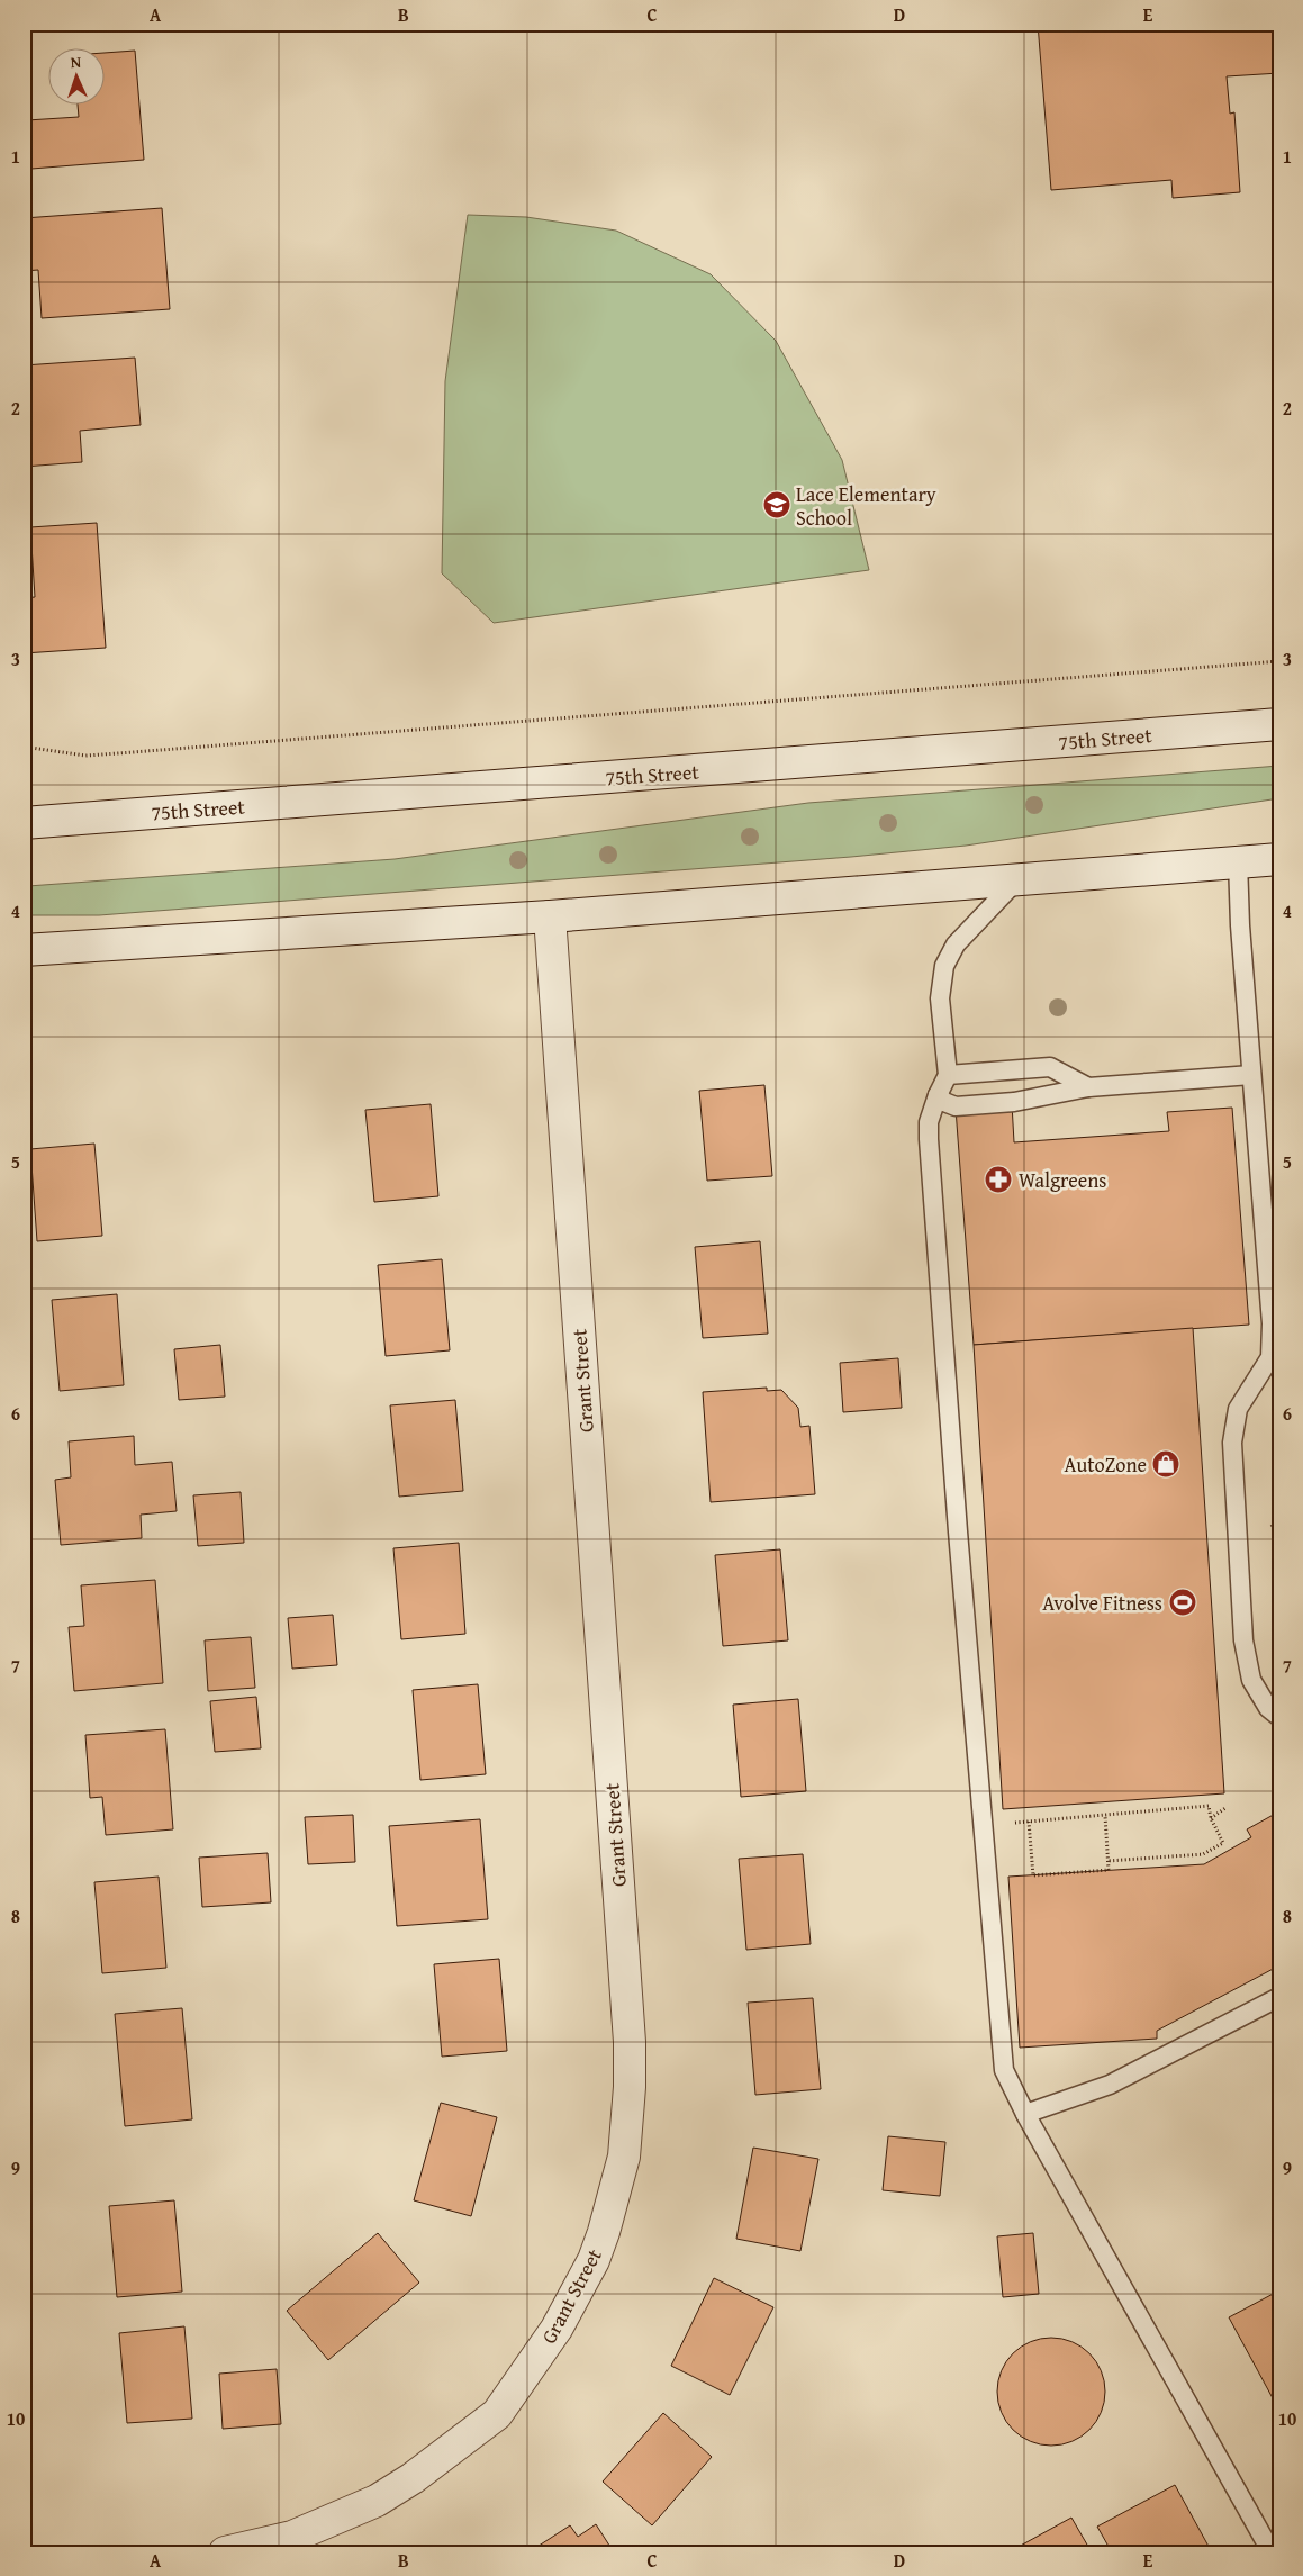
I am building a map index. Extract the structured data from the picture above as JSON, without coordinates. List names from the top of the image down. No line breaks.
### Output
{"streets":{"main road":["75th Street","Grant Street"]},"places":{"school or university":["Lace Elementary School"],"pharmacy":["Walgreens"],"shop":["AutoZone"],"sports":["Avolve Fitness"]},"north":"top","grid":{"columns":["A","B","C","D","E"],"rows":["1","2","3","4","5","6","7","8","9","10"]}}
